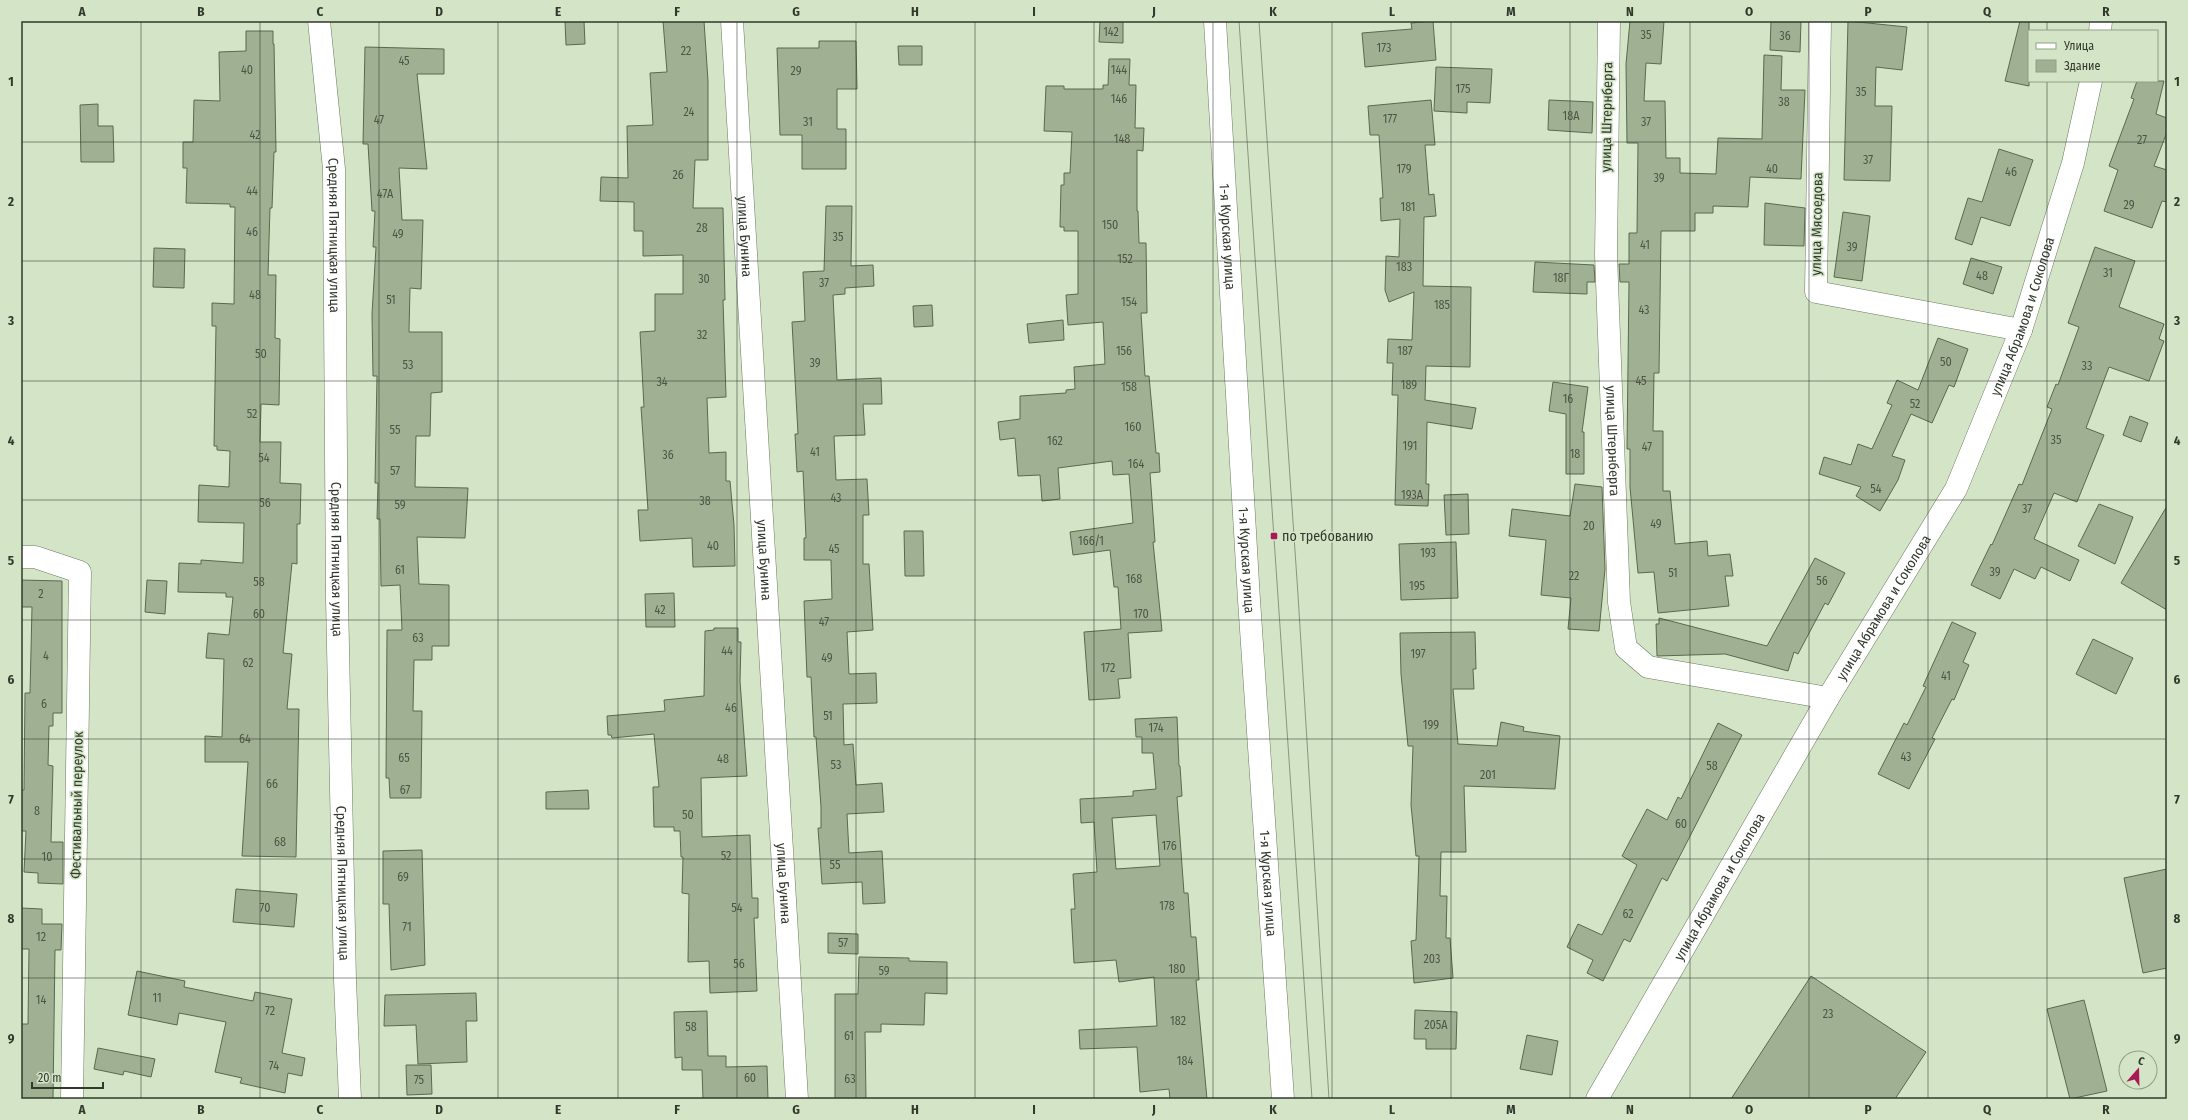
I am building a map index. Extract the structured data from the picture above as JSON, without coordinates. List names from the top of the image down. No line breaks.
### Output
{"streets":{"street":["улица Штернберга","улица Мясоедова","Средняя Пятницкая улица","улица Бунина","1-я Курская улица","улица Абрамова и Соколова","Фестивальный переулок"]},"crossings":[["улица Штернберга","улица Абрамова и Соколова"],["улица Мясоедова","улица Абрамова и Соколова"]],"places":{"transit":["по требованию"]},"house_numbers":["142","35","36","173","22","45","40","144","29","175","35","146","38","24","18А","177","47","31","37","42","148","27","37","179","40","46","26","39","44","47А","29","181","150","28","46","49","35","41","39","152","183","31","48","18Г","30","37","48","51","154","185","43","32","156","187","50","50","39","53","33","45","34","189","158","16","52","52","160","55","35","162","191","47","41","18","36","54","164","57","54","193А","43","38","56","59","37","49","20","166/1","40","45","193","61","39","51","22","168","56","58","195","2","42","60","170","47","63","44","197","4","49","62","172","41","6","46","51","199","174","64","43","65","48","53","58","201","66","67","8","50","60","68","176","52","10","55","69","178","70","54","62","71","12","57","203","56","180","59","11","14","72","23","182","205А","58","61","184","74","60","63","75"],"legend":["Улица","Здание"],"scale_bar":"20 m","north":"top","grid":{"columns":["A","B","C","D","E","F","G","H","I","J","K","L","M","N","O","P","Q","R"],"rows":["1","2","3","4","5","6","7","8","9"]}}
